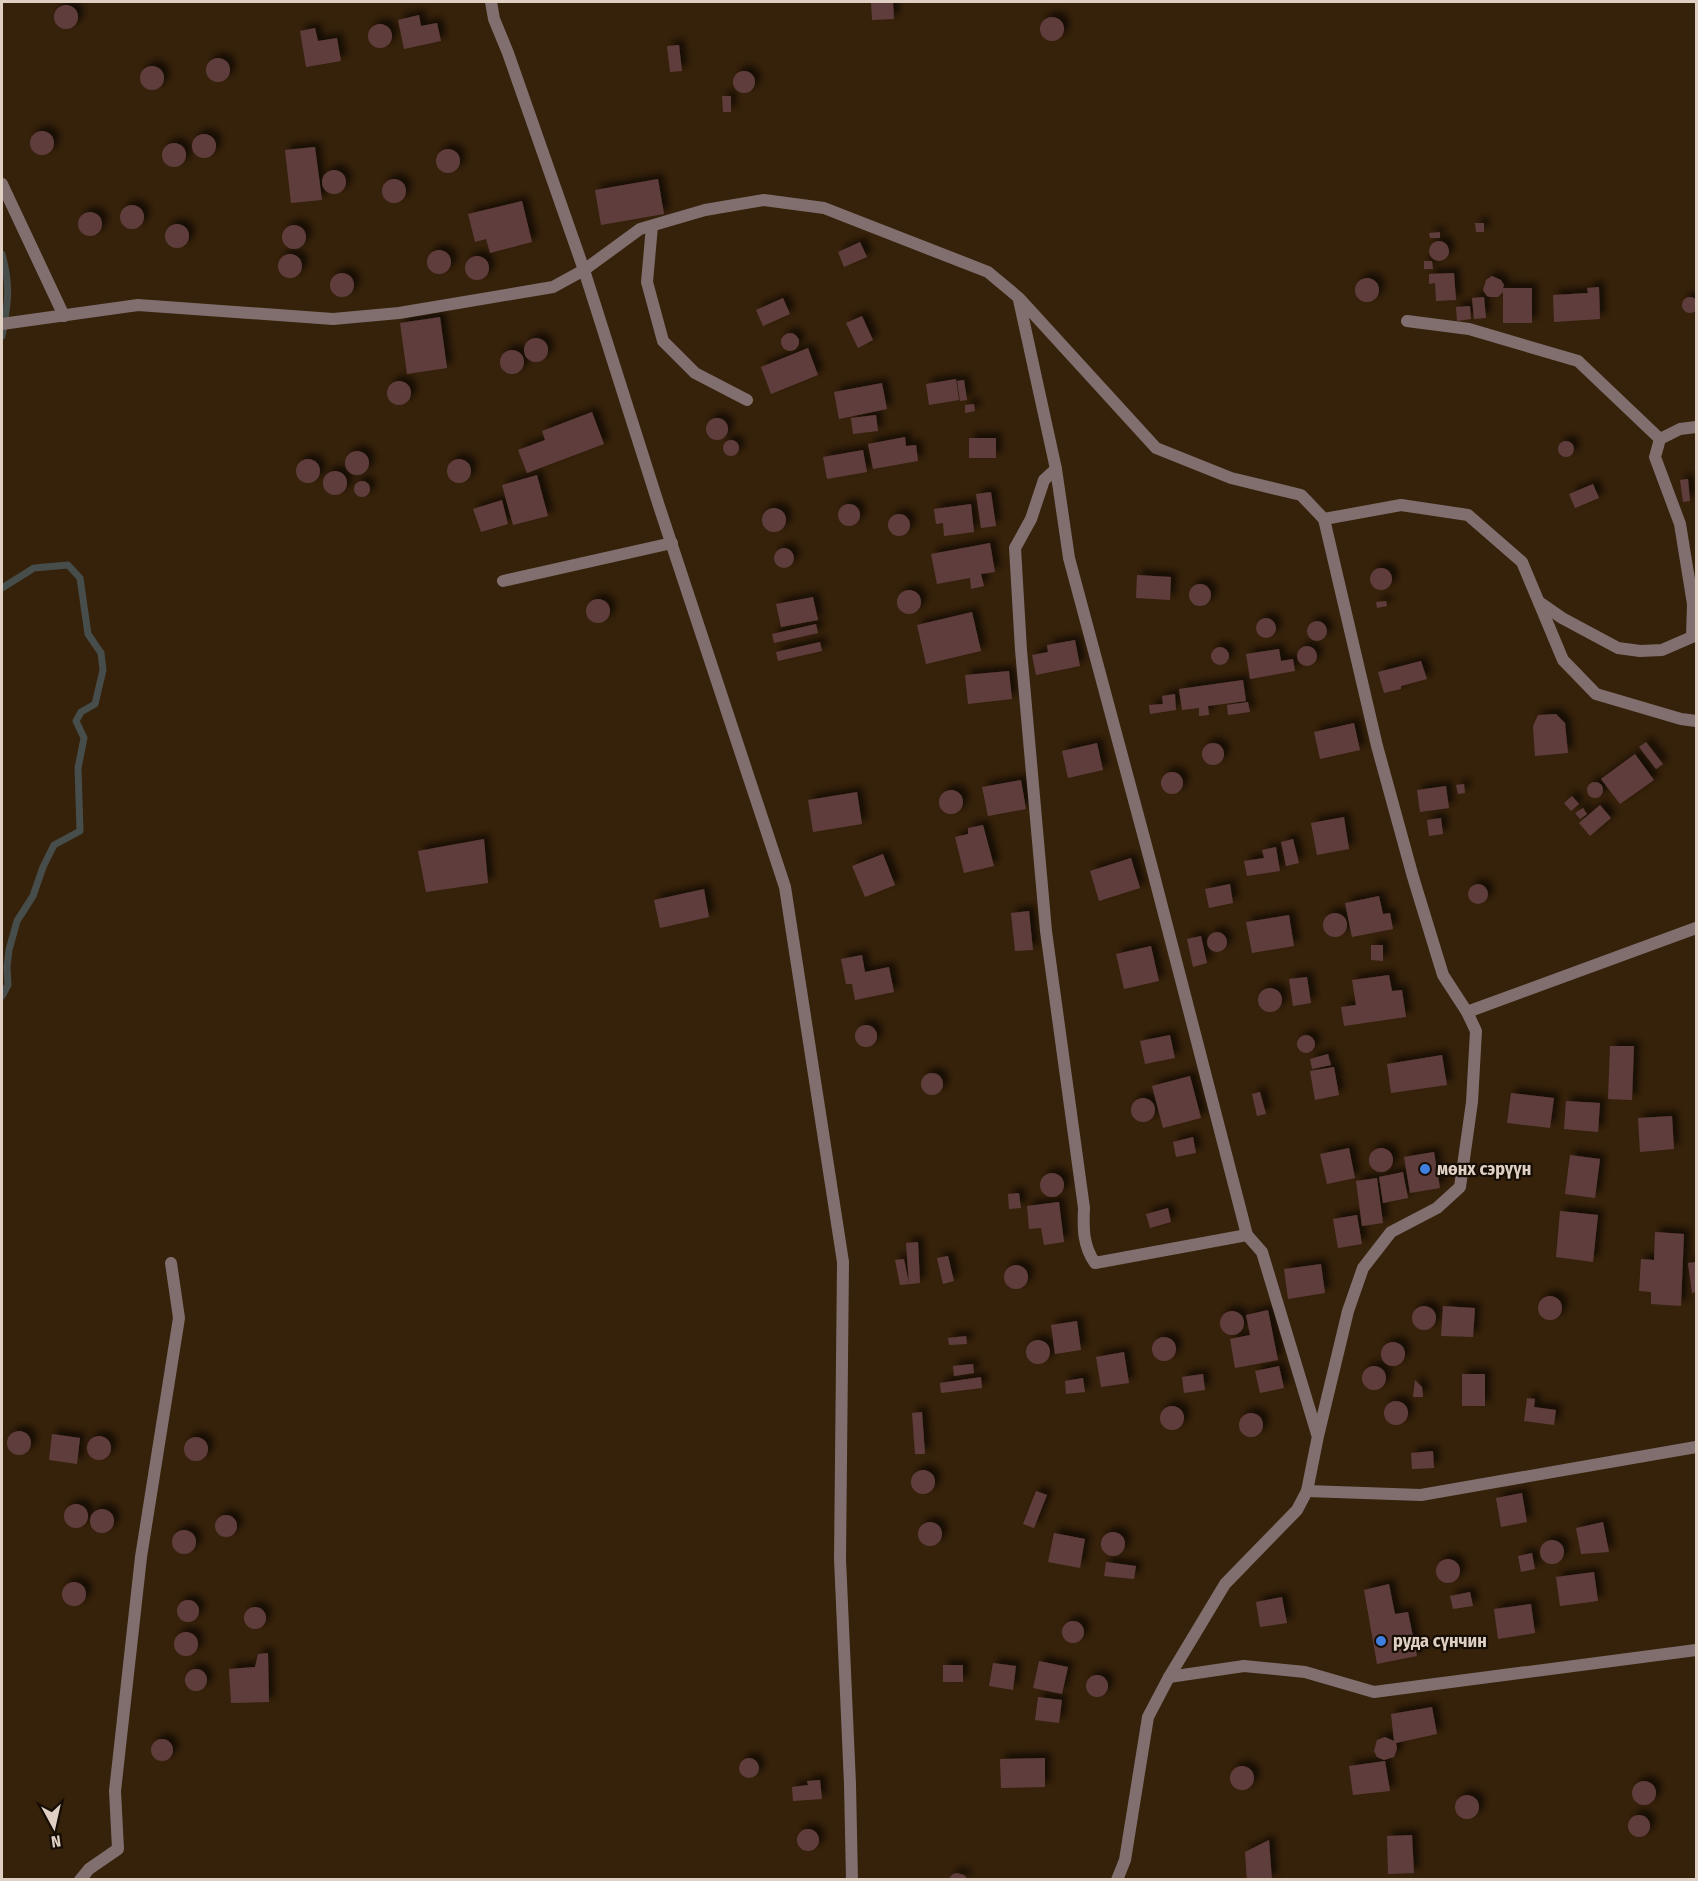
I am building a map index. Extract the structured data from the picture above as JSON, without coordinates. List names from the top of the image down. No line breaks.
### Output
{"places":["мөнх сэрүүн","руда сүнчин"],"north":"bottom"}
